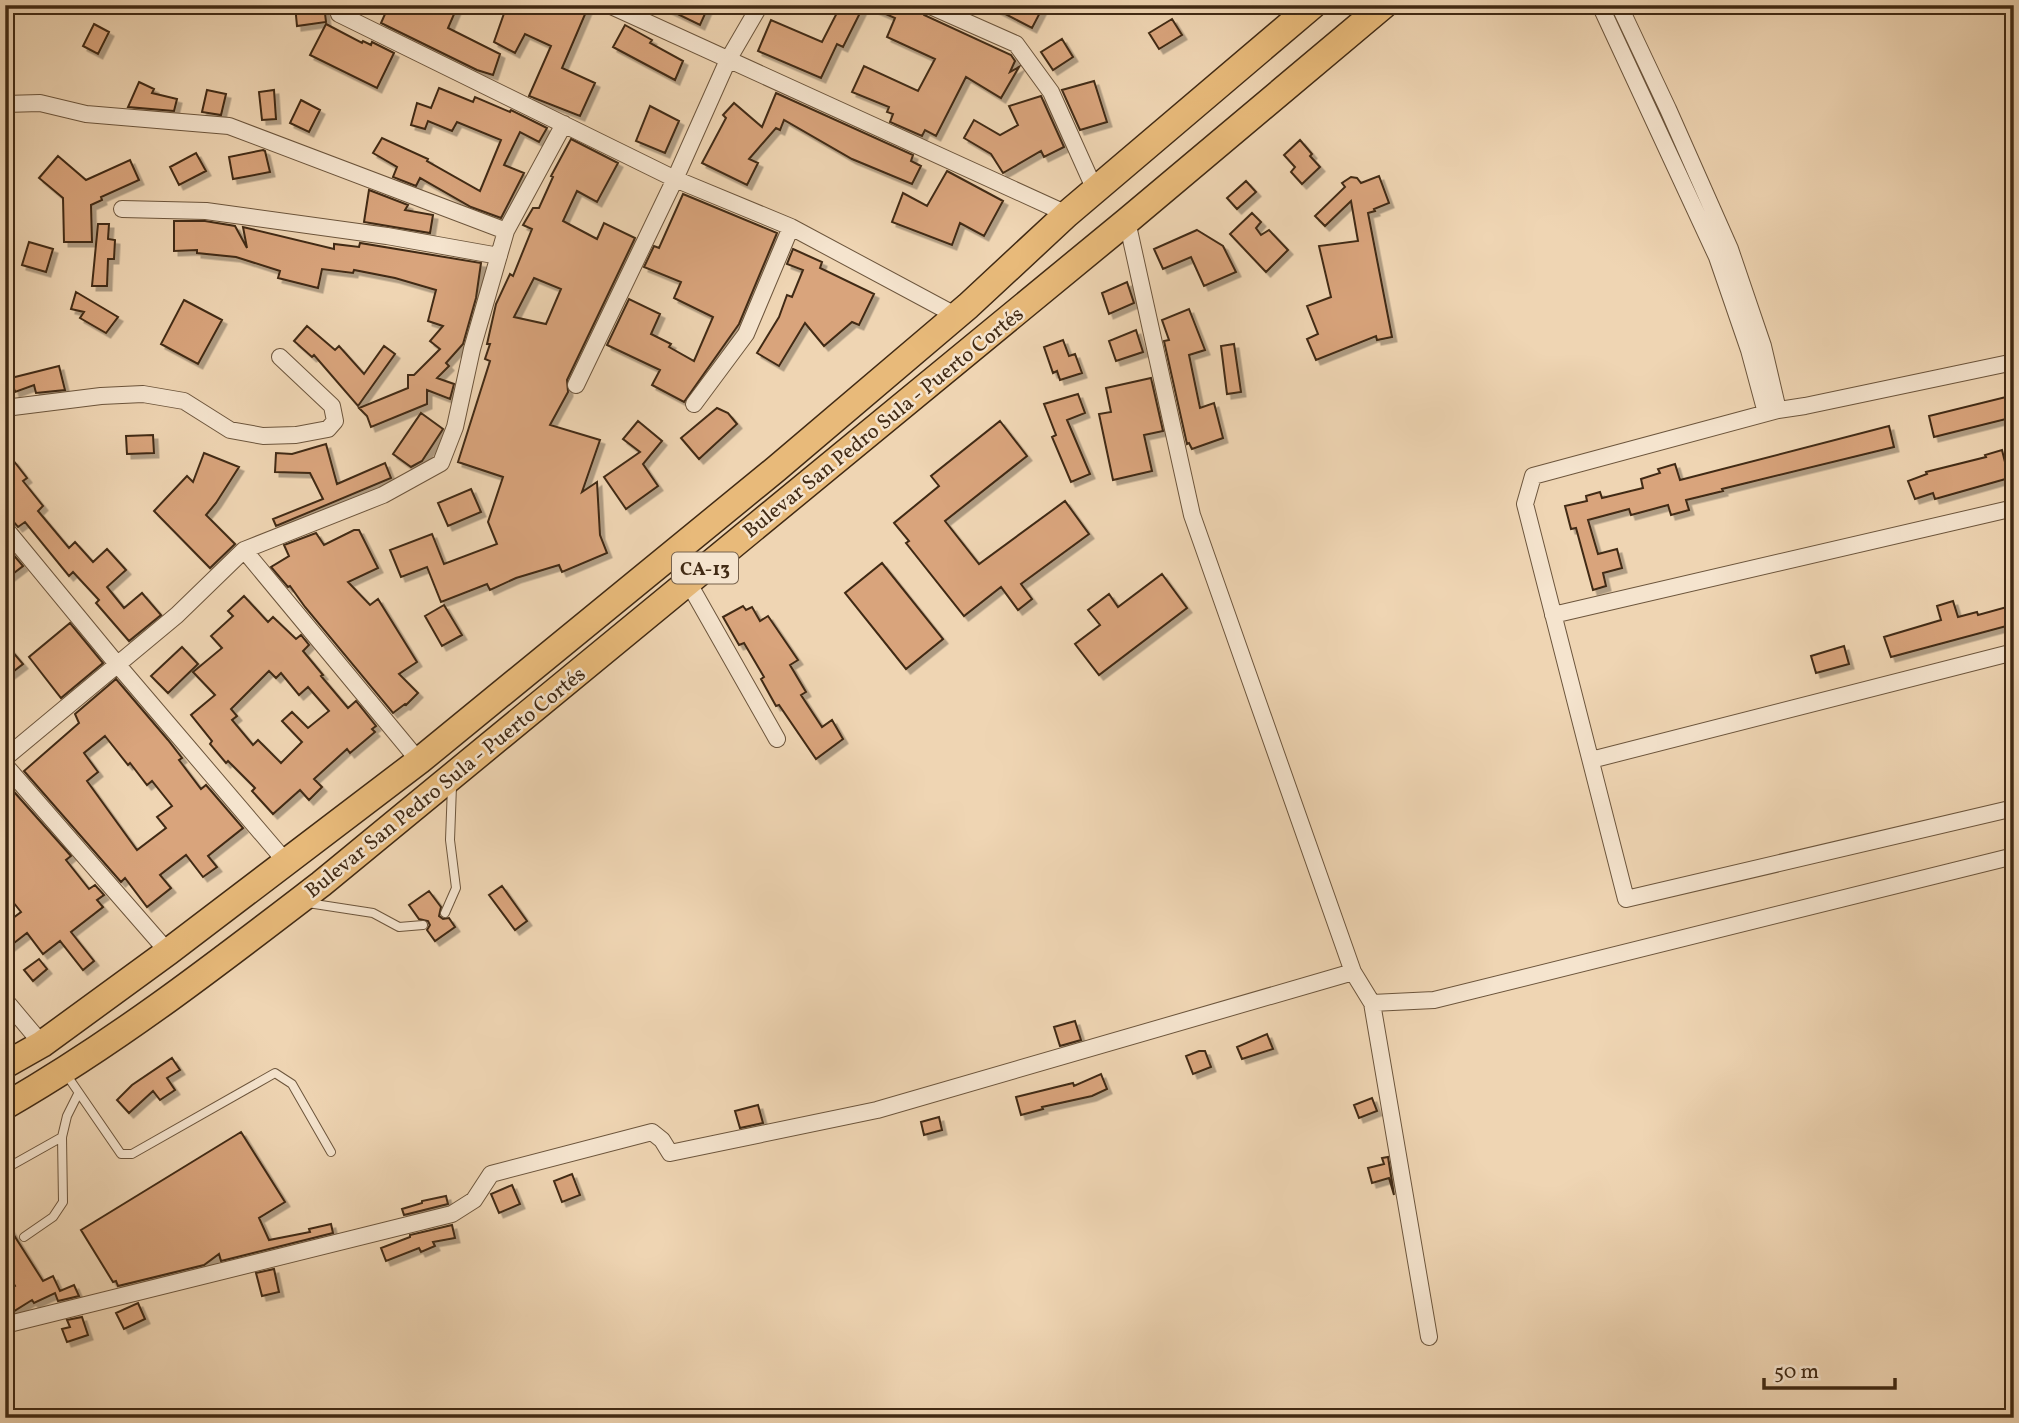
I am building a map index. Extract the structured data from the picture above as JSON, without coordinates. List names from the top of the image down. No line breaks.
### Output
{"streets":{"highway":["Bulevar San Pedro Sula - Puerto Cortés","CA-13"]},"scale_bar":"50 m"}
